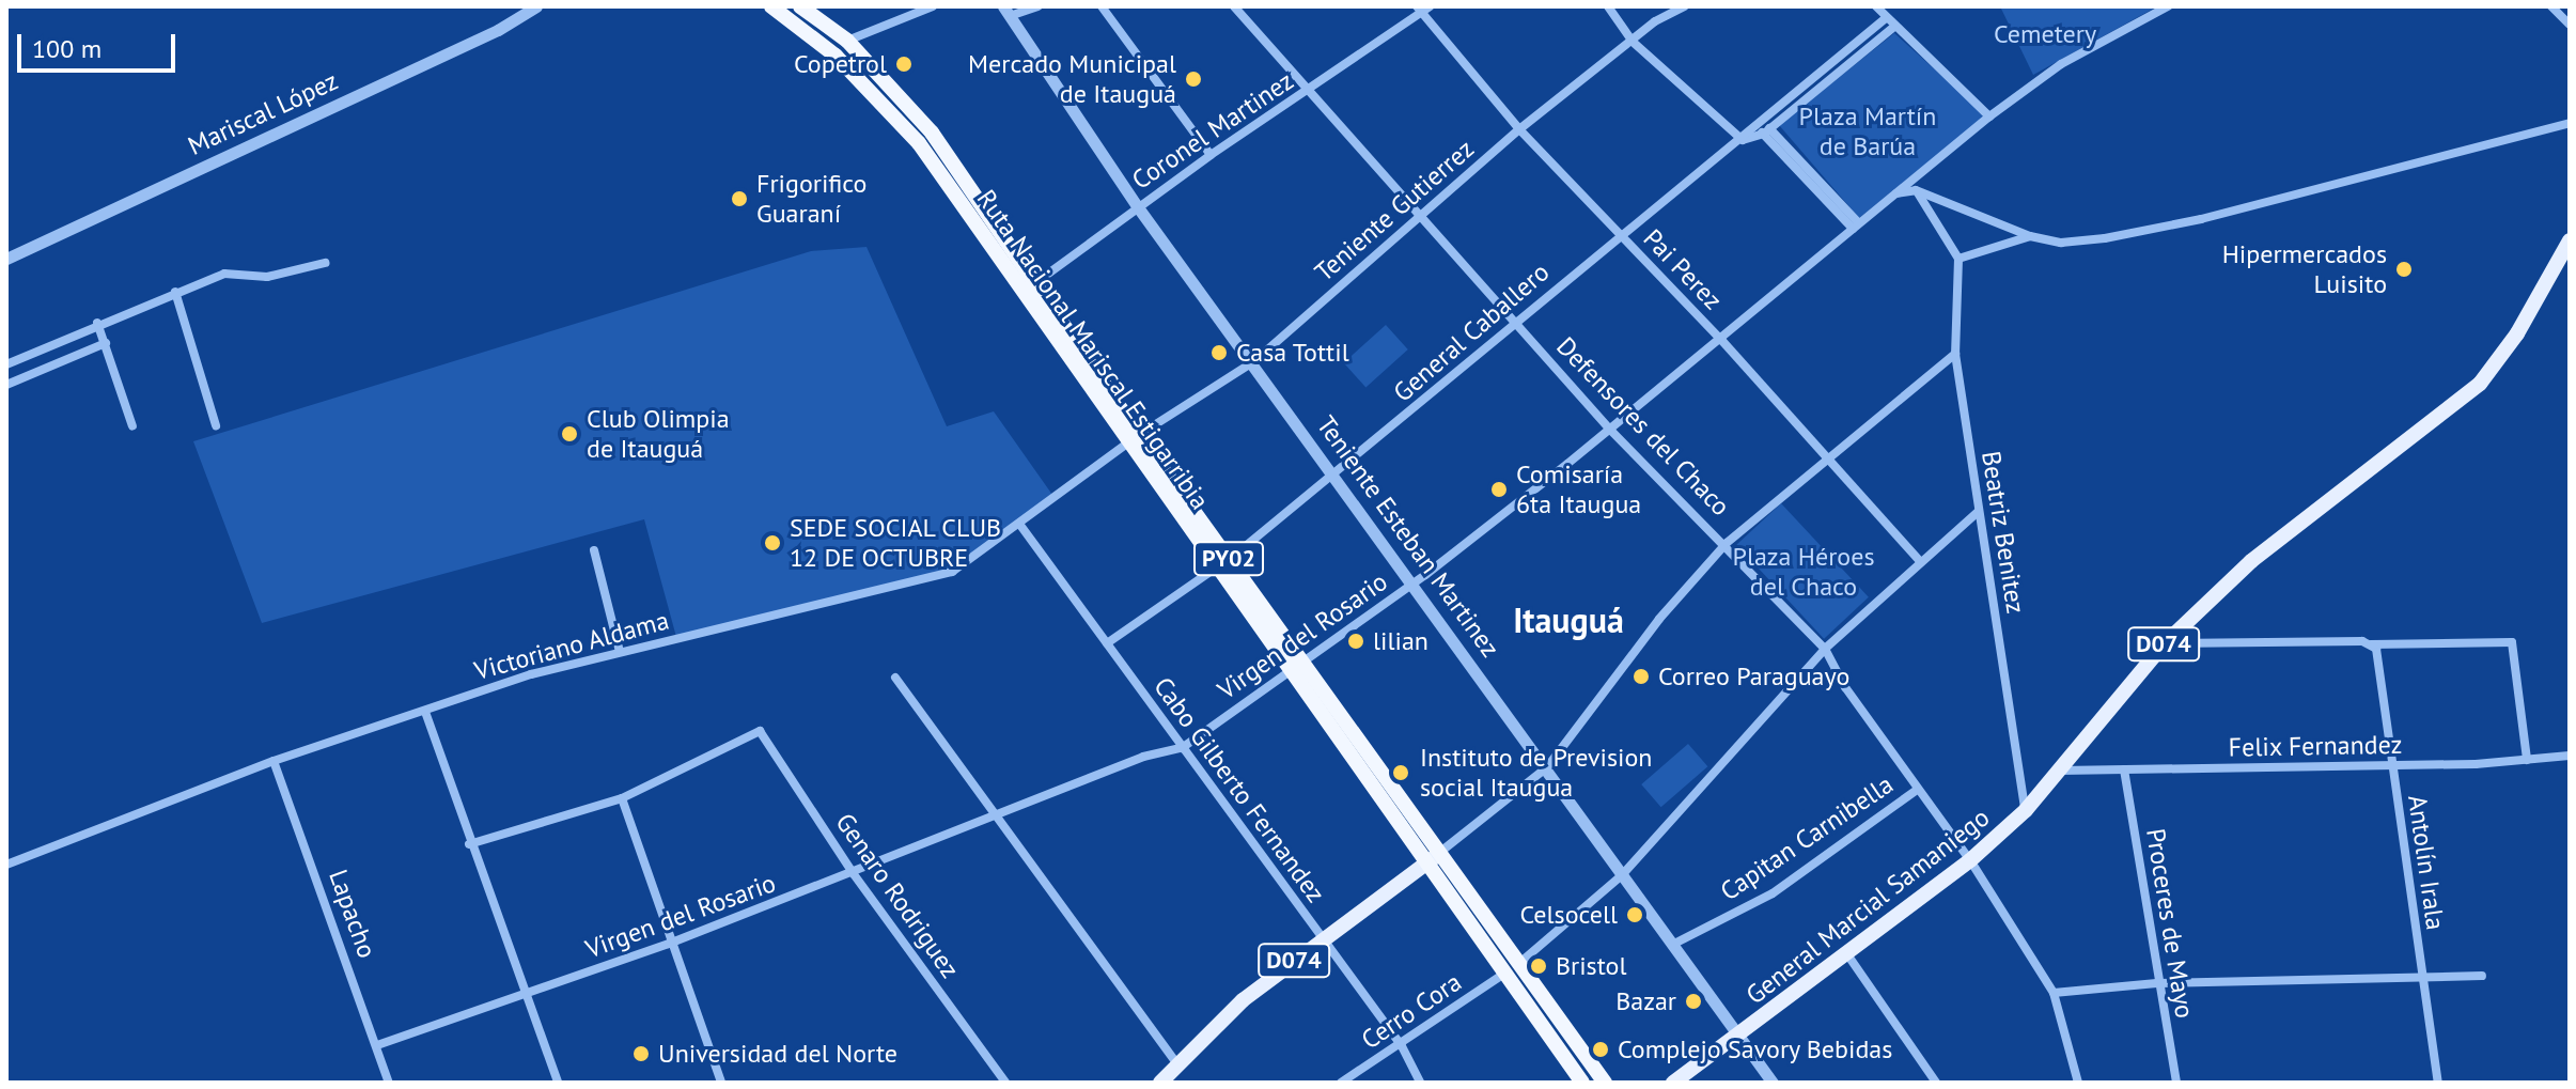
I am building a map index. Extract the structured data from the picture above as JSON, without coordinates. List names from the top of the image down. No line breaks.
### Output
{"streets":{"highway":["Ruta Nacional Mariscal Estigarribia","PY02"],"main road":["D074","General Marcial Samaniego"],"street":["Mariscal López","Coronel Martinez","Teniente Gutierrez","Pai Perez","General Caballero","Defensores del Chaco","Beatriz Benitez","Teniente Esteban Martinez","Virgen del Rosario","Victoriano Aldama","Felix Fernandez","Cabo Gilberto Fernandez","Capitan Carnibella","Antolín Irala","Genaro Rodriguez","Lapacho","Proceres de Mayo","Cerro Cora"]},"crossings":[["Coronel Martinez","Pai Perez"],["Coronel Martinez","Ruta Nacional Mariscal Estigarribia"],["Coronel Martinez","Defensores del Chaco"],["Coronel Martinez","Teniente Esteban Martinez"],["Teniente Gutierrez","Pai Perez"],["Teniente Gutierrez","Ruta Nacional Mariscal Estigarribia"],["Teniente Gutierrez","Defensores del Chaco"],["Teniente Gutierrez","Teniente Esteban Martinez"],["Teniente Gutierrez","Victoriano Aldama"],["Pai Perez","General Caballero"],["Pai Perez","Virgen del Rosario"],["Pai Perez","Cerro Cora"],["General Caballero","Ruta Nacional Mariscal Estigarribia"],["General Caballero","Defensores del Chaco"],["General Caballero","Teniente Esteban Martinez"],["General Caballero","Cabo Gilberto Fernandez"],["Ruta Nacional Mariscal Estigarribia","Virgen del Rosario"],["Ruta Nacional Mariscal Estigarribia","D074"],["Ruta Nacional Mariscal Estigarribia","Victoriano Aldama"],["Ruta Nacional Mariscal Estigarribia","Cerro Cora"],["Defensores del Chaco","Virgen del Rosario"],["Defensores del Chaco","Capitan Carnibella"],["Defensores del Chaco","General Marcial Samaniego"],["Defensores del Chaco","Cerro Cora"],["Beatriz Benitez","General Marcial Samaniego"],["Beatriz Benitez","Cerro Cora"],["Teniente Esteban Martinez","Virgen del Rosario"],["Teniente Esteban Martinez","Capitan Carnibella"],["Teniente Esteban Martinez","General Marcial Samaniego"],["Teniente Esteban Martinez","Cerro Cora"],["Virgen del Rosario","Cabo Gilberto Fernandez"],["Virgen del Rosario","Genaro Rodriguez"],["Virgen del Rosario","Lapacho"],["D074","Cabo Gilberto Fernandez"],["Victoriano Aldama","Cabo Gilberto Fernandez"],["Victoriano Aldama","Lapacho"],["Felix Fernandez","Antolín Irala"],["Felix Fernandez","General Marcial Samaniego"],["Felix Fernandez","Proceres de Mayo"],["Cabo Gilberto Fernandez","Cerro Cora"]],"districts":["Itauguá"],"parks":["Cemetery","Plaza Martín de Barúa","Plaza Héroes del Chaco"],"places":["Copetrol","Mercado Municipal de Itauguá","Frigorifico Guaraní","Hipermercados Luisito","Casa Tottil","Club Olimpia de Itauguá","Comisaría 6ta Itaugua","SEDE SOCIAL CLUB 12 DE OCTUBRE","lilian","Correo Paraguayo","Instituto de Prevision social Itaugua","Celsocell","Bristol","Bazar","Complejo Savory Bebidas","Universidad del Norte"],"scale_bar":"100 m"}
